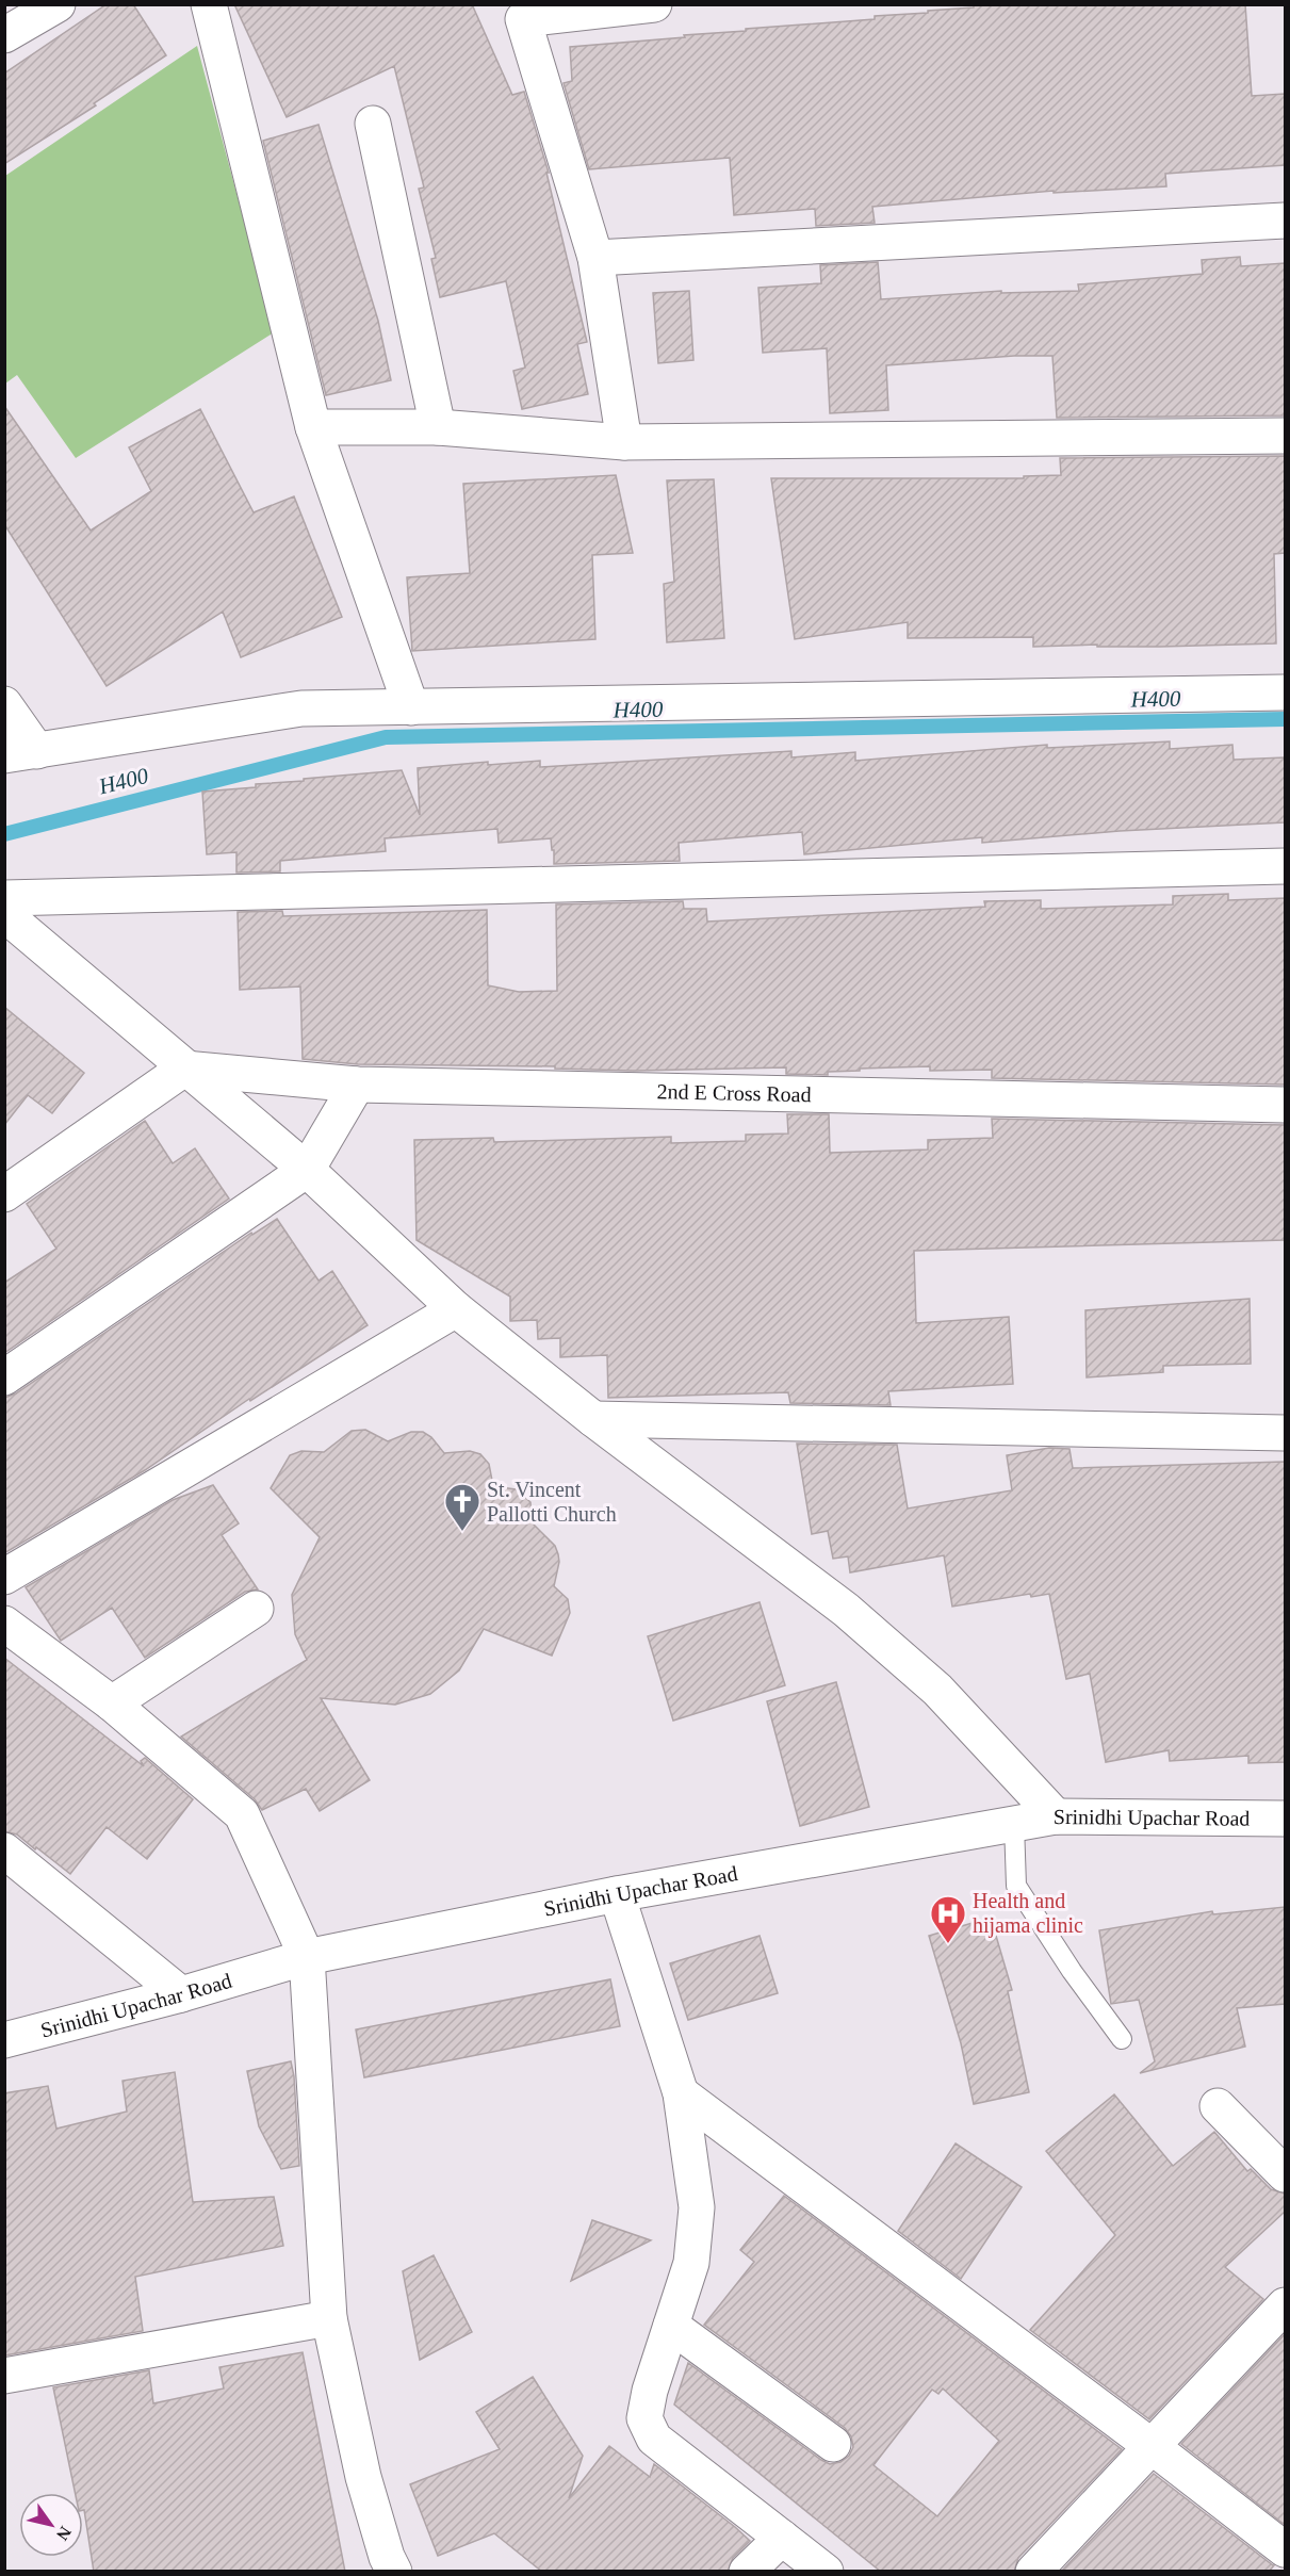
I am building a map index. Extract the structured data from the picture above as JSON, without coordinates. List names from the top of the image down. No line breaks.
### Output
{"streets":{"street":["2nd E Cross Road","Srinidhi Upachar Road"]},"water":["H400"],"places":{"church":["St. Vincent Pallotti Church"],"hospital":["Health and hijama clinic"]},"north":"bottom right"}
